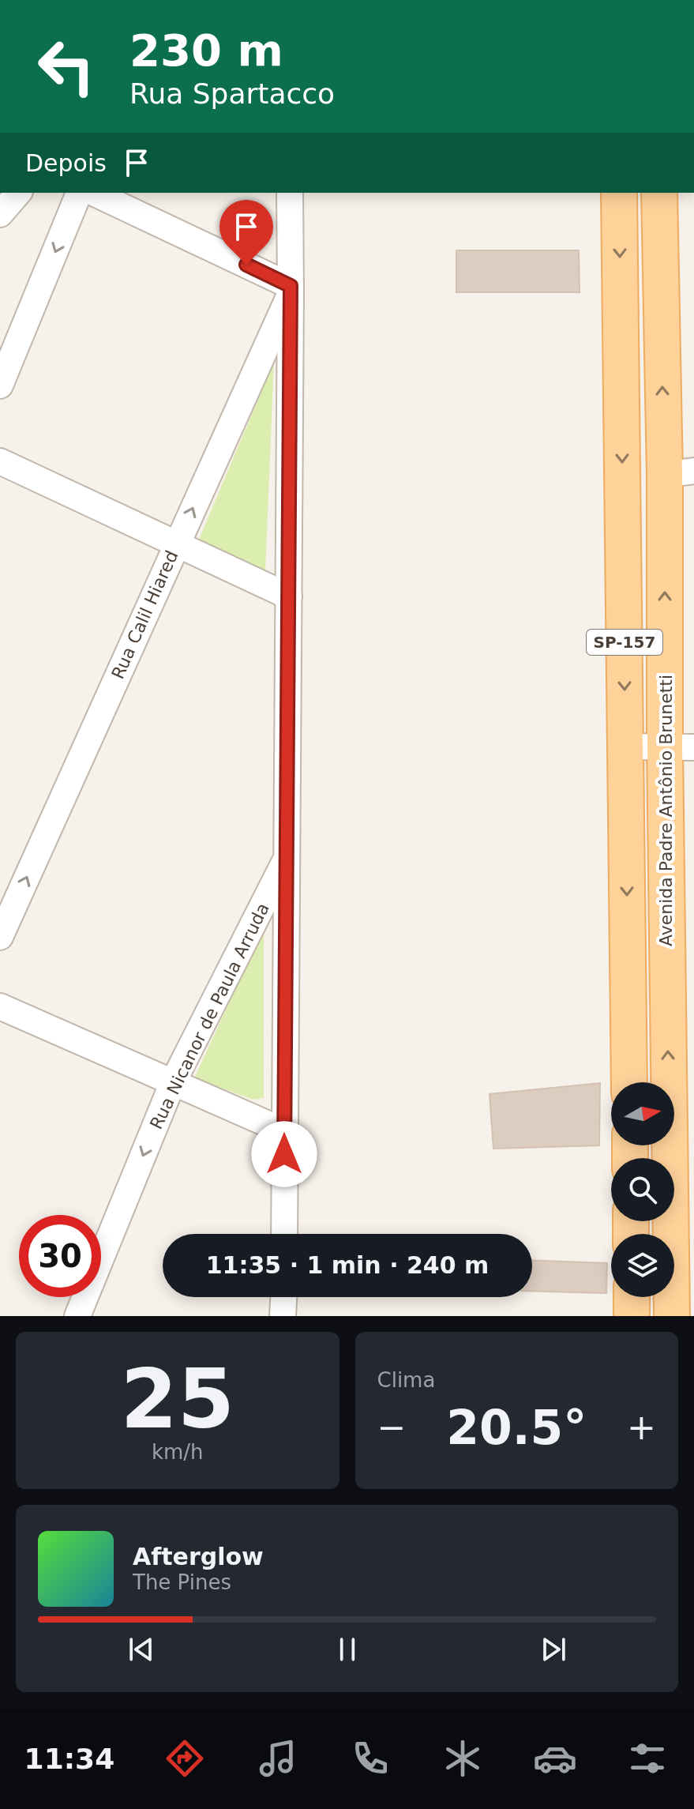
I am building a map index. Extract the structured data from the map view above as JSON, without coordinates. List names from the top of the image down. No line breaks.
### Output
{"streets":{"main road":["SP-157","Avenida Padre Antônio Brunetti"],"street":["Rua Calil Hiared","Rua Nicanor de Paula Arruda"]},"north":"right","page":{"turn":["230 m","Rua Spartacco"],"then":"Depois","limit":"30","trip":"11:35 · 1 min · 240 m","tile":[["25","km/h"],"Clima"],"heat":["−","20.5°","+"],"song":["Afterglow","The Pines"],"tabs":"11:34"}}
